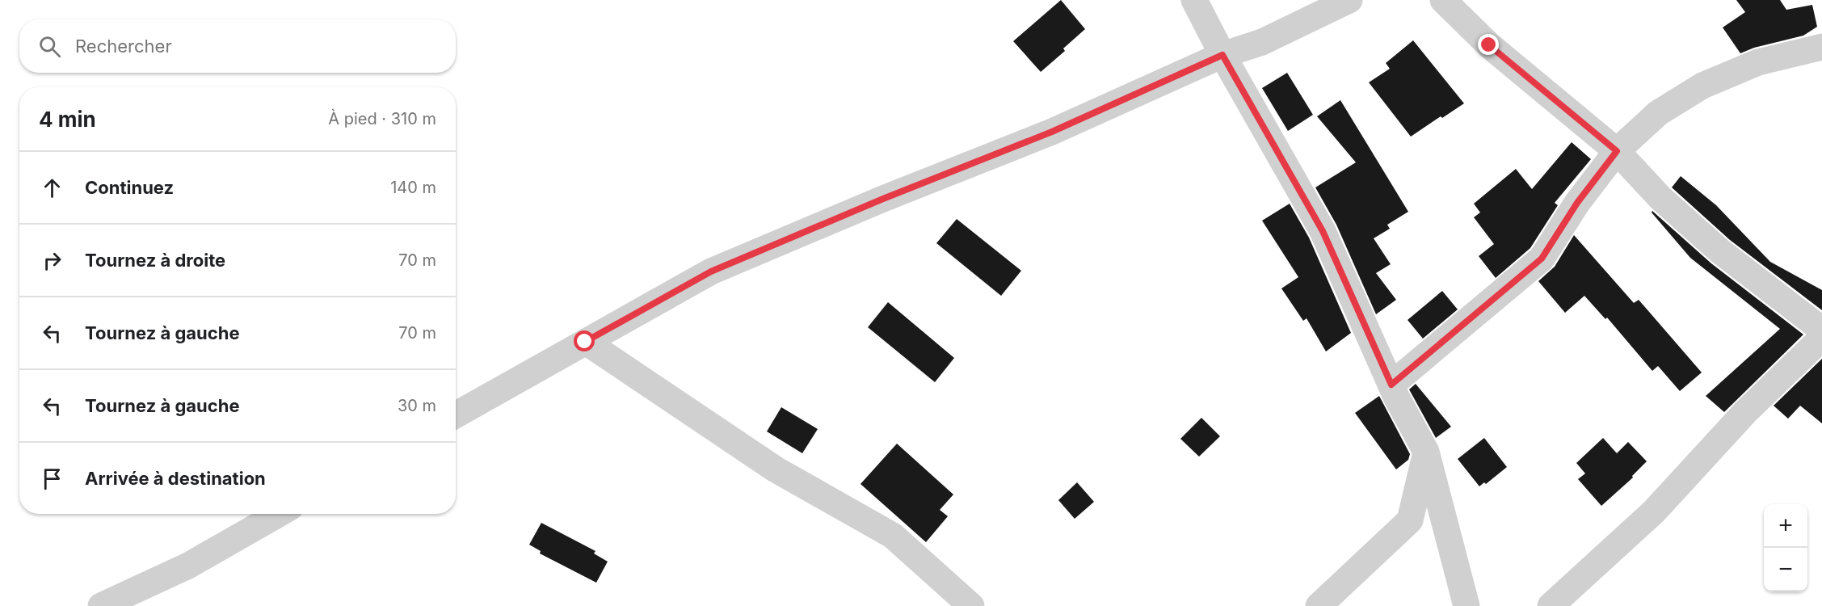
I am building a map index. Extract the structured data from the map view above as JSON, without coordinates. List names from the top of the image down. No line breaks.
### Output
{"page":{"search":"Rechercher","heading":["4 min","À pied · 310 m"],"list":[["Continuez","140 m"],["Tournez à droite","70 m"],["Tournez à gauche","70 m"],["Tournez à gauche","30 m"],"Arrivée à destination"],"map_buttons":["+","−"]}}
